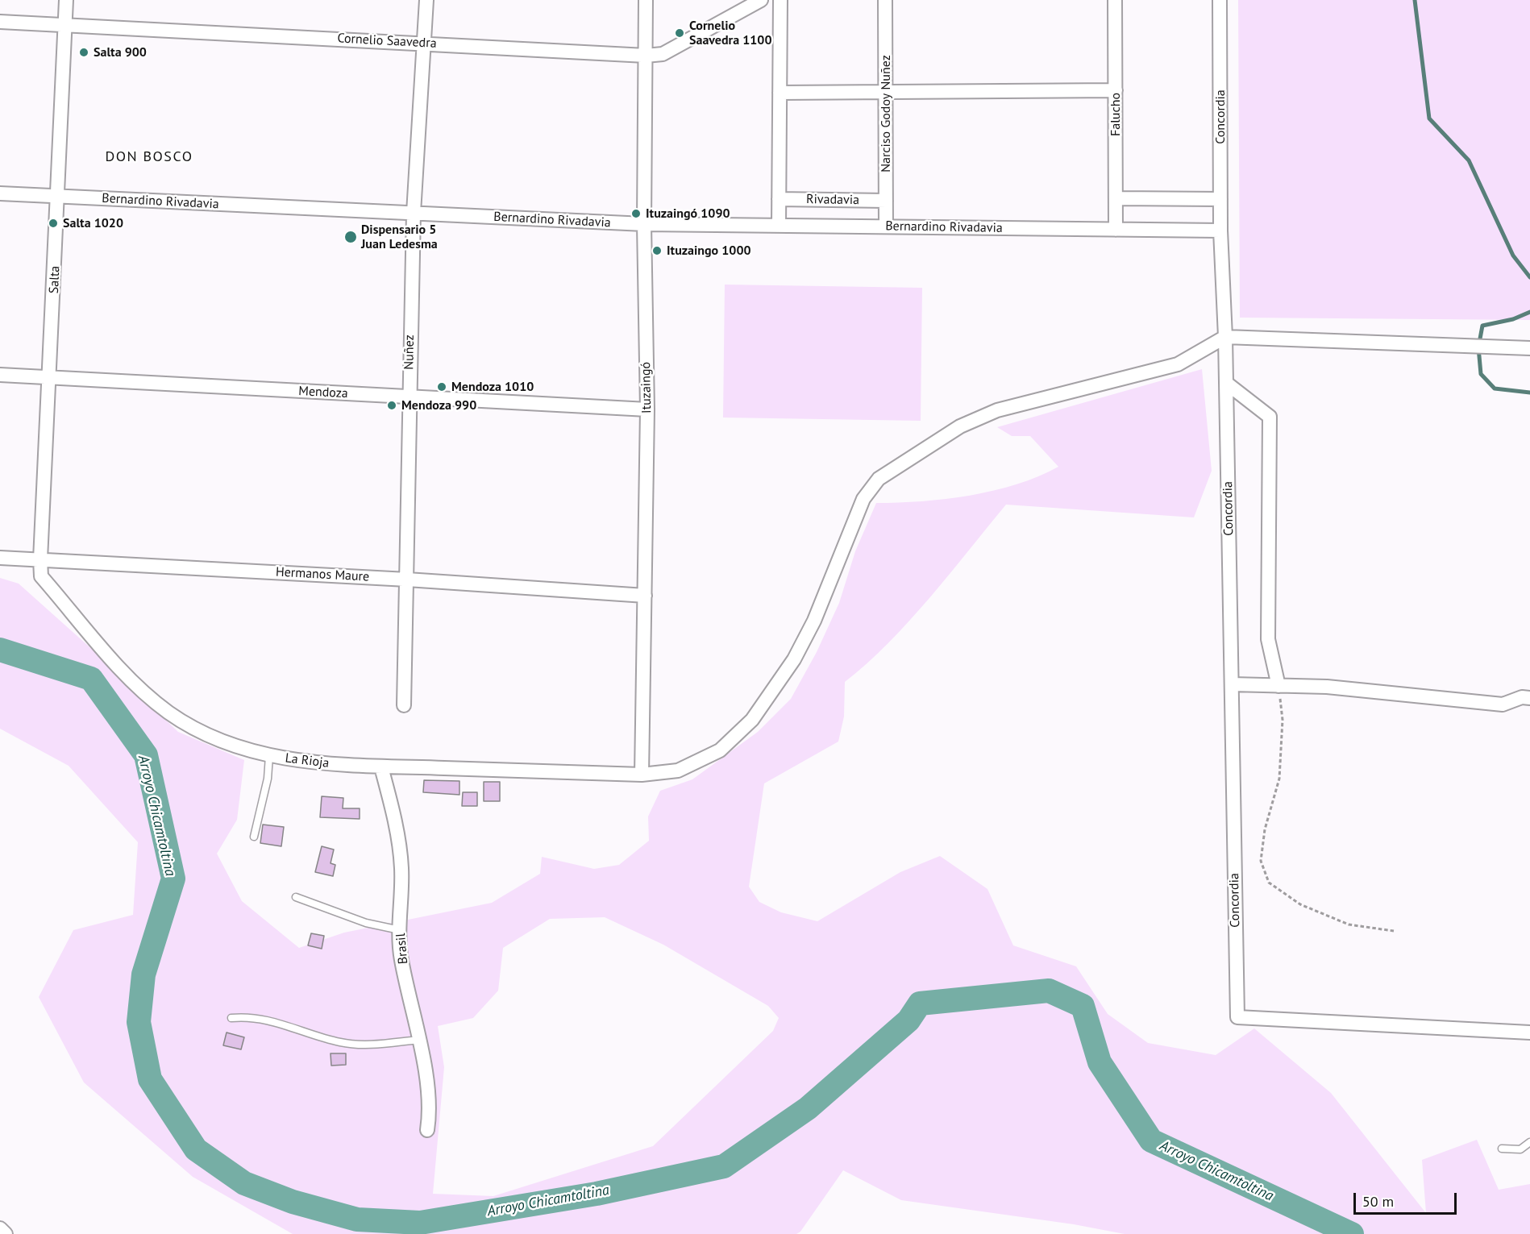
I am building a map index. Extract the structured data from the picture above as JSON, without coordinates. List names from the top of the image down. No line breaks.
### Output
{"streets":{"street":["Cornelio Saavedra","Narciso Godoy Nuñez","Falucho","Concordia","Rivadavia","Bernardino Rivadavia","Salta","Nuñez","Ituzaingó","Mendoza","Hermanos Maure","La Rioja","Brasil"]},"crossings":[["Cornelio Saavedra","Salta"],["Cornelio Saavedra","Nuñez"],["Cornelio Saavedra","Ituzaingó"],["Narciso Godoy Nuñez","Rivadavia"],["Narciso Godoy Nuñez","Bernardino Rivadavia"],["Falucho","Bernardino Rivadavia"],["Concordia","Bernardino Rivadavia"],["Concordia","La Rioja"],["Bernardino Rivadavia","Salta"],["Bernardino Rivadavia","Nuñez"],["Bernardino Rivadavia","Ituzaingó"],["Salta","Mendoza"],["Salta","Hermanos Maure"],["Nuñez","Mendoza"],["Nuñez","Hermanos Maure"],["Ituzaingó","Mendoza"],["Ituzaingó","Hermanos Maure"],["Ituzaingó","La Rioja"],["Hermanos Maure","La Rioja"],["La Rioja","Brasil"]],"districts":["DON BOSCO"],"water":["Arroyo Chicamtoltina"],"places":["Cornelio Saavedra 1100","Salta 900","Ituzaingó 1090","Salta 1020","Dispensario 5 Juan Ledesma","Ituzaingo 1000","Mendoza 1010","Mendoza 990"],"scale_bar":"50 m"}
